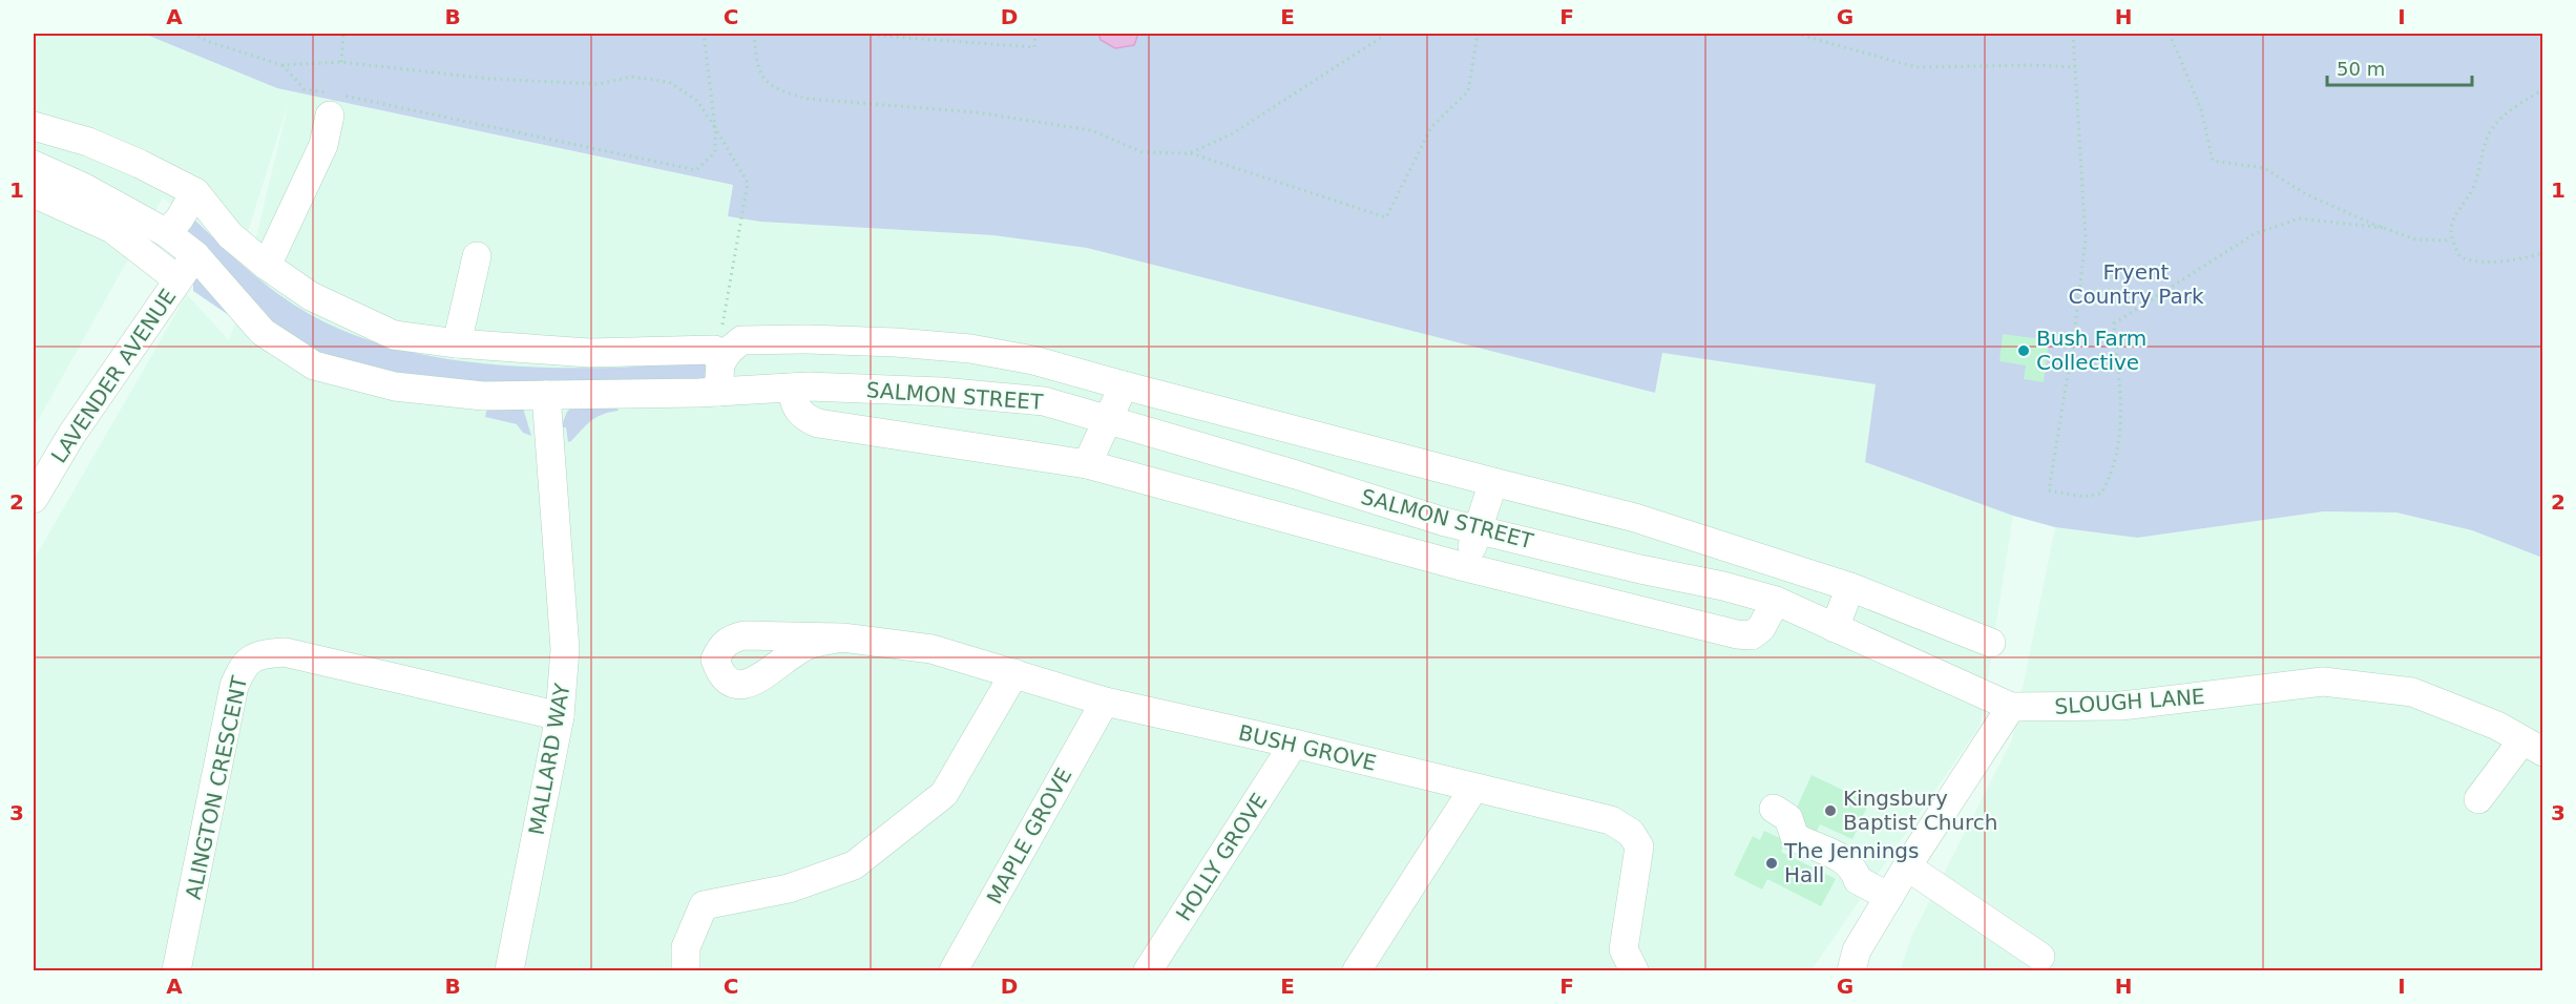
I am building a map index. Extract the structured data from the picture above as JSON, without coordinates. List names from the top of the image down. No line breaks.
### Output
{"streets":{"street":["LAVENDER AVENUE","SALMON STREET","SLOUGH LANE","BUSH GROVE","MALLARD WAY","ALINGTON CRESCENT","MAPLE GROVE","HOLLY GROVE"]},"crossings":[["LAVENDER AVENUE","SALMON STREET"],["SALMON STREET","SLOUGH LANE"],["SALMON STREET","MALLARD WAY"],["BUSH GROVE","MAPLE GROVE"],["BUSH GROVE","HOLLY GROVE"],["MALLARD WAY","ALINGTON CRESCENT"]],"parks":["Fryent Country Park"],"places":["Bush Farm Collective","Kingsbury Baptist Church","The Jennings Hall"],"scale_bar":"50 m","grid":{"columns":["A","B","C","D","E","F","G","H","I"],"rows":["1","2","3"]}}
